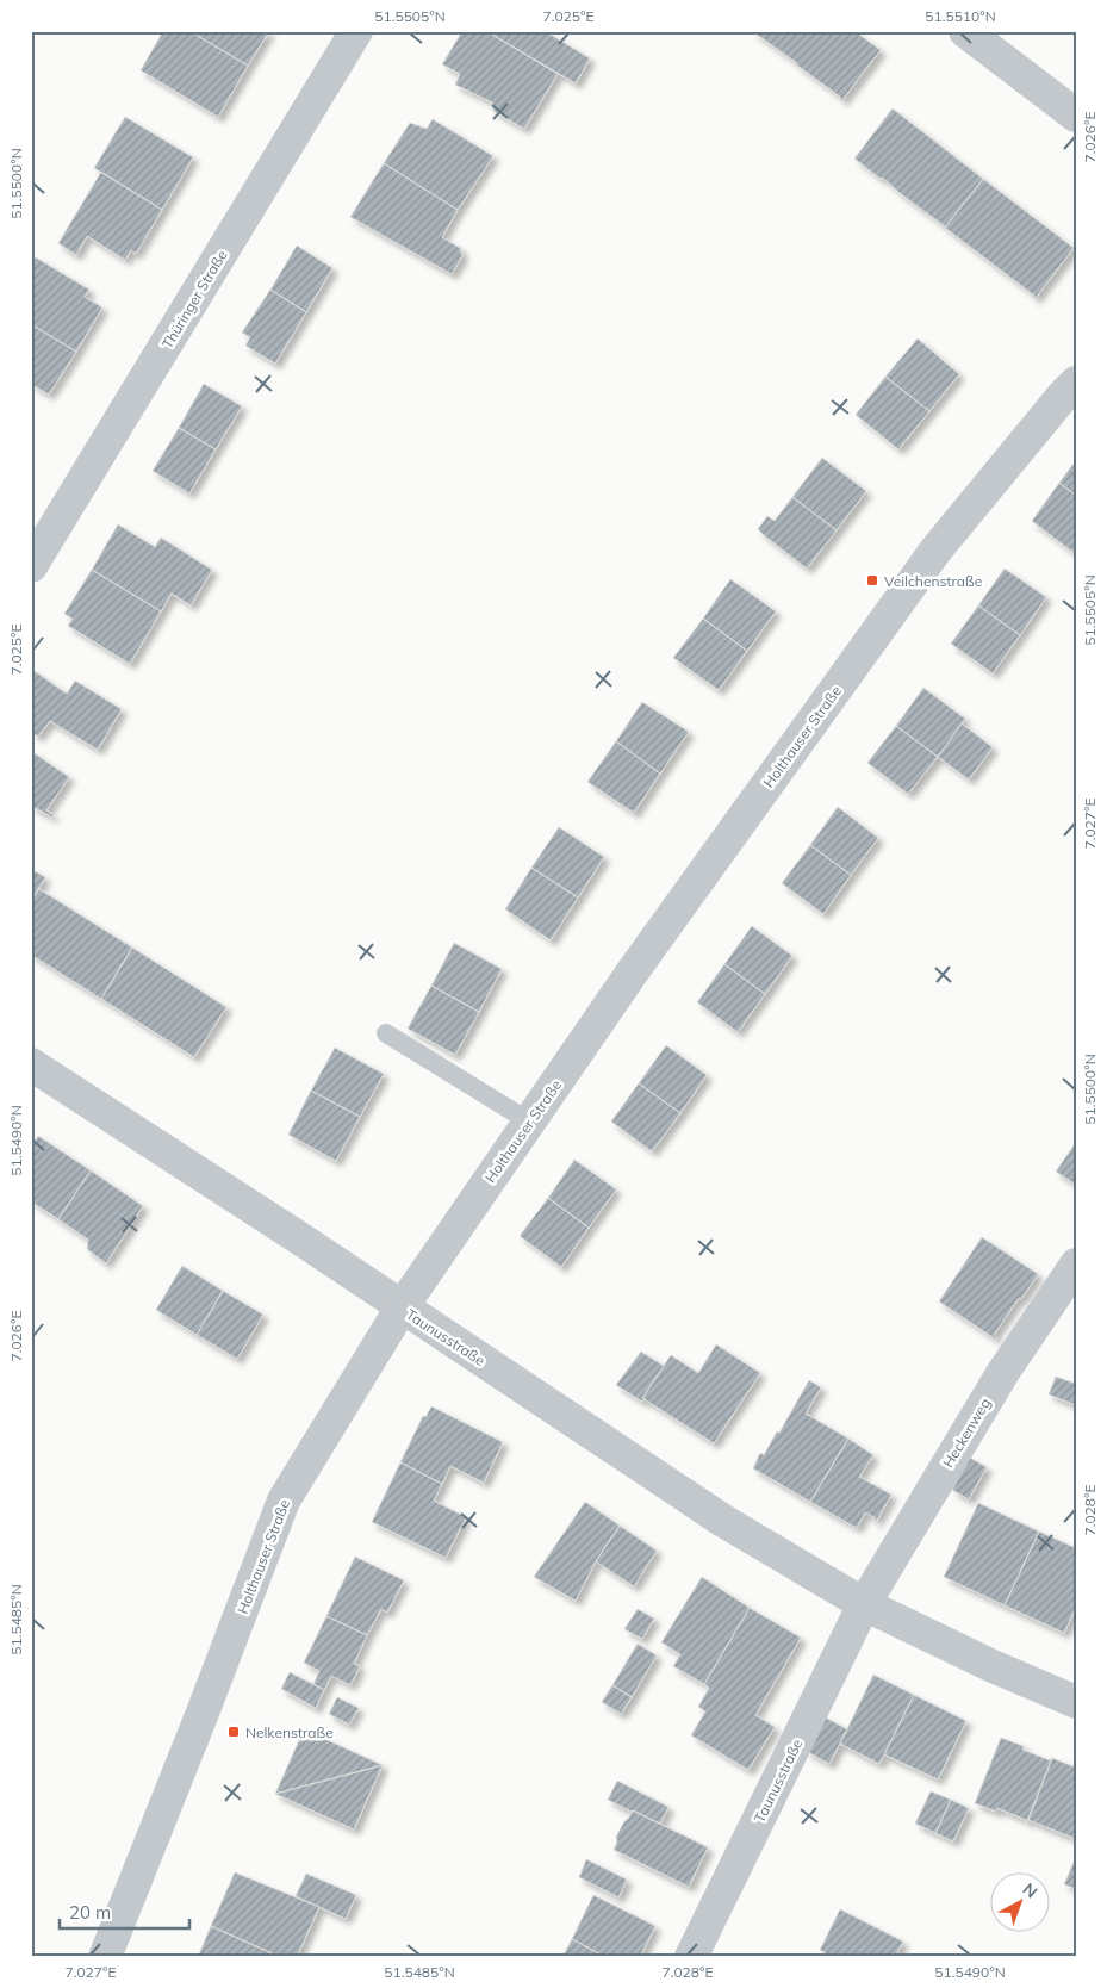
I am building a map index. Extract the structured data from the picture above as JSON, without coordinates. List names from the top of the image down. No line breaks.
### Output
{"streets":{"street":["Thüringer Straße","Holthauser Straße","Taunusstraße","Heckenweg"]},"crossings":[["Holthauser Straße","Taunusstraße"],["Taunusstraße","Heckenweg"]],"places":{"transit":["Veilchenstraße","Nelkenstraße"]},"scale_bar":"20 m","north":"top right","coordinates":["51.5505°N","7.025°E","51.5510°N","7.026°E","51.5500°N","7.027°E","51.5490°N","7.028°E","51.5485°N"]}
